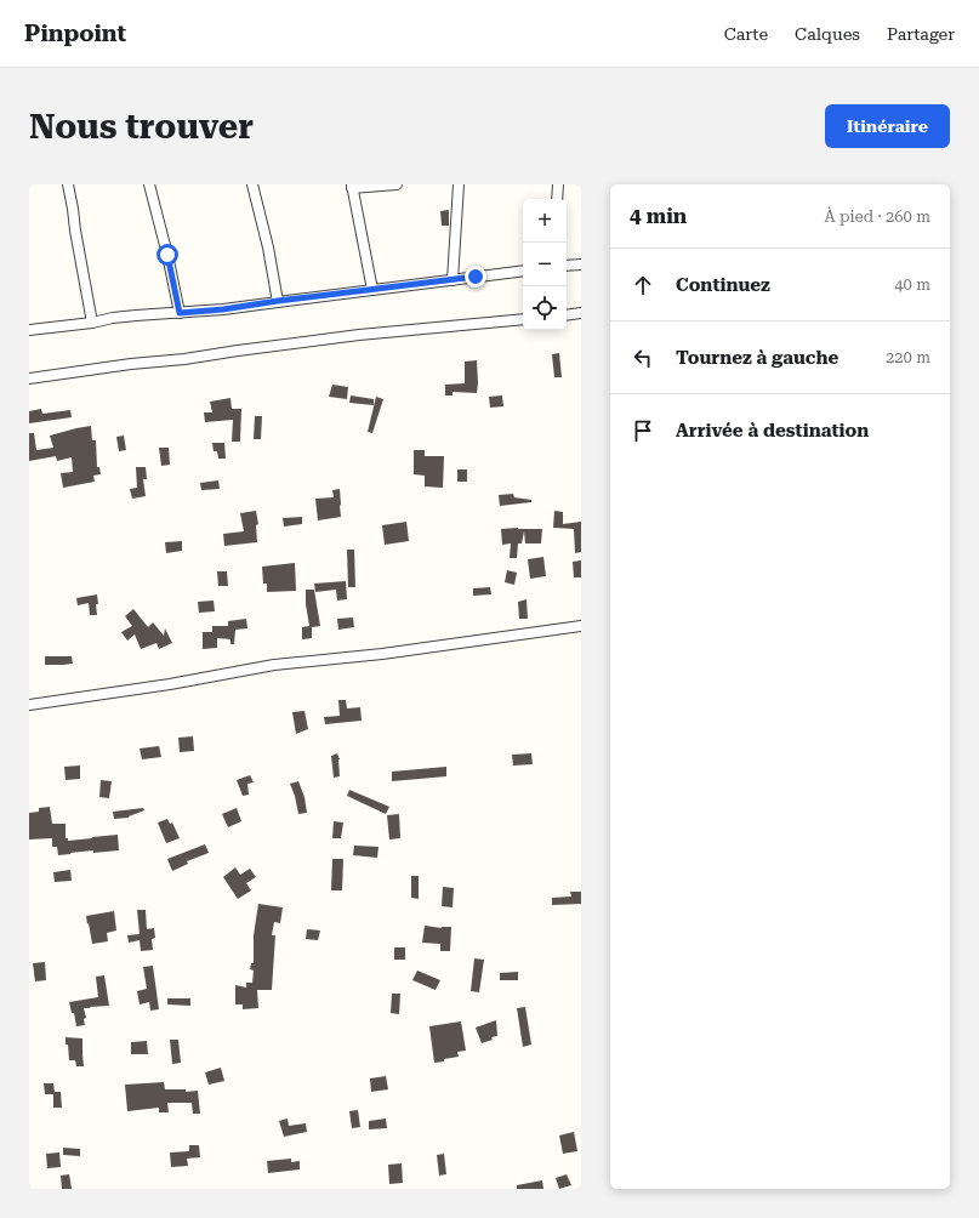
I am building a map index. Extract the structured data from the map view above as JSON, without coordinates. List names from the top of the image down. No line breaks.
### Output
{"page":{"header":"Pinpoint","nav":["Carte","Calques","Partager"],"buttons":"Itinéraire","title":"Nous trouver","heading":["4 min","À pied · 260 m"],"map_buttons":["+","−"],"list":[["Continuez","40 m"],["Tournez à gauche","220 m"],"Arrivée à destination"]}}
